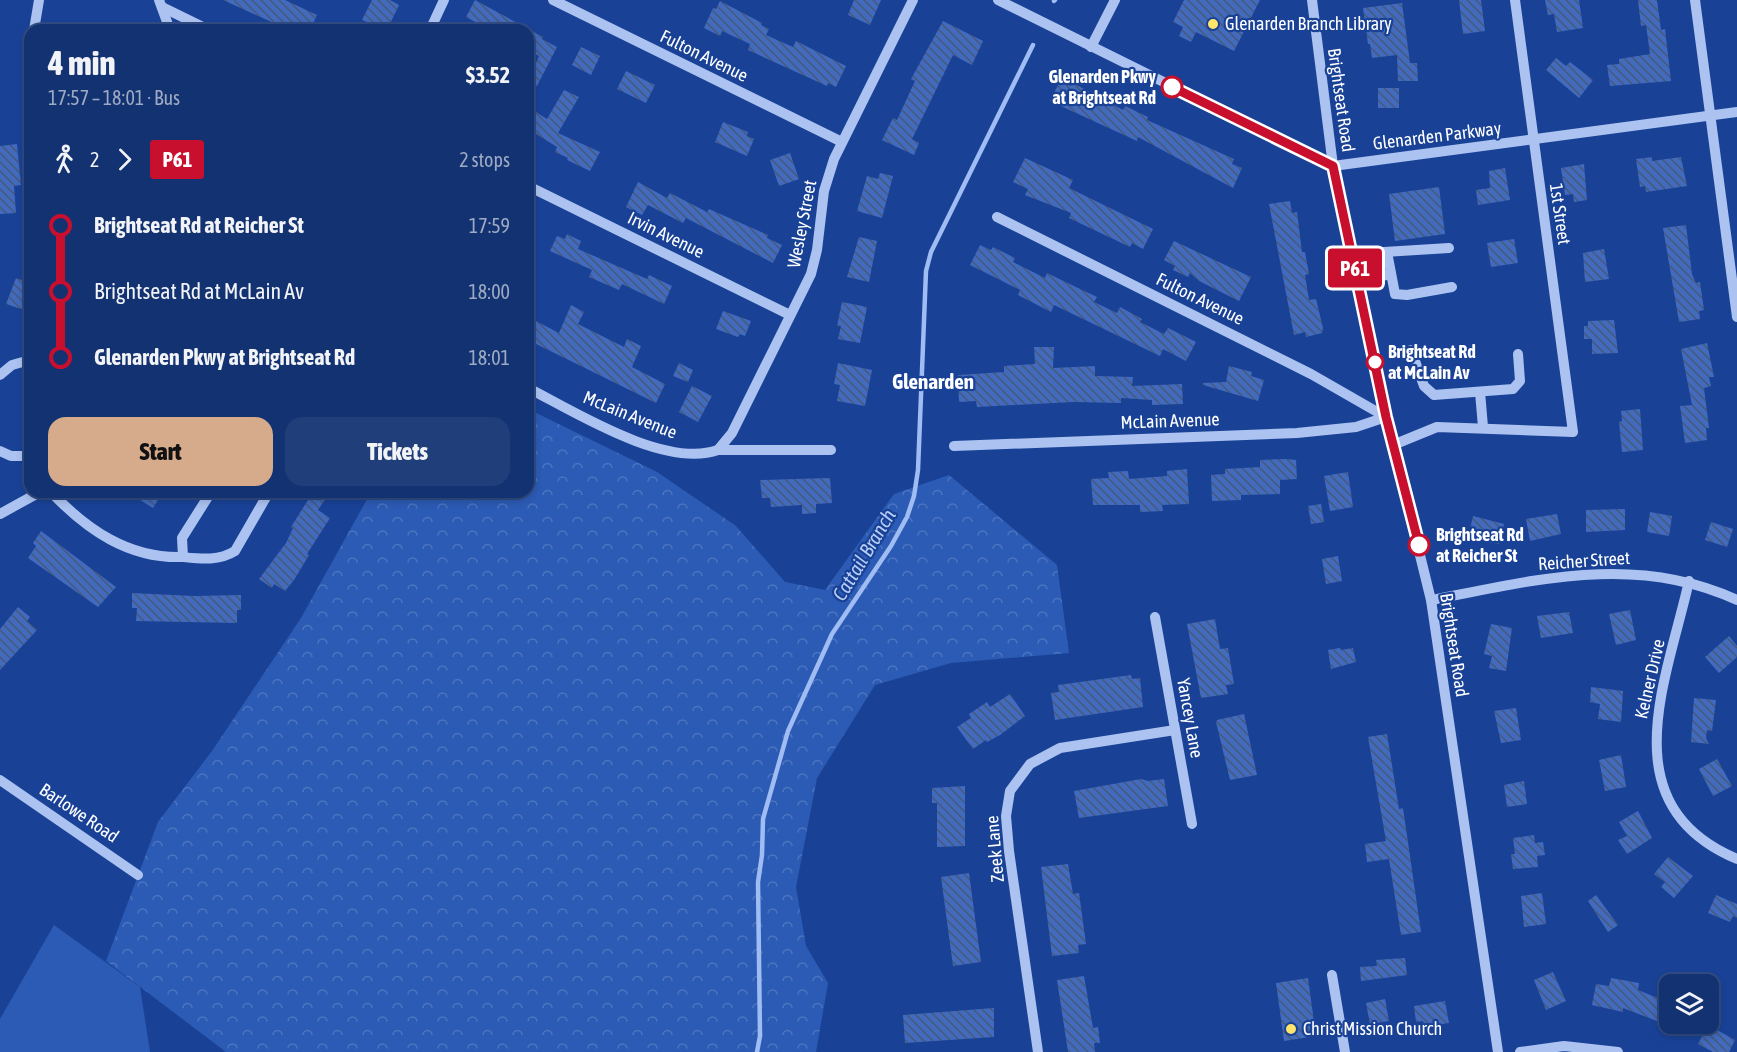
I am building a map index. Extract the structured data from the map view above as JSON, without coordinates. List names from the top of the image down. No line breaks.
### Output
{"streets":{"street":["Fulton Avenue","Brightseat Road","Glenarden Parkway","1st Street","Wesley Street","Irvin Avenue","McLain Avenue","Reicher Street","Kelner Drive","Yancey Lane","Barlowe Road","Zeek Lane"]},"crossings":[["Fulton Avenue","Brightseat Road"],["Fulton Avenue","Wesley Street"],["Fulton Avenue","McLain Avenue"],["Brightseat Road","Glenarden Parkway"],["Brightseat Road","McLain Avenue"],["Brightseat Road","Reicher Street"],["Glenarden Parkway","1st Street"],["Wesley Street","Irvin Avenue"],["Wesley Street","McLain Avenue"],["Reicher Street","Kelner Drive"],["Yancey Lane","Zeek Lane"]],"districts":["Glenarden"],"water":["Cattail Branch"],"places":["Glenarden Branch Library","Glenarden Pkwy at Brightseat Rd","Brightseat Rd at McLain Av","Brightseat Rd at Reicher St","Christ Mission Church"],"lines":["bus line P61"],"page":{"on_map":"P61","heading":["4 min","17:57 – 18:01 · Bus","$3.52"],"legs":["2","P61","2 stops"],"list":[{"name":"Brightseat Rd at Reicher St","value":"17:59"},{"name":"Brightseat Rd at McLain Av","value":"18:00"},{"name":"Glenarden Pkwy at Brightseat Rd","value":"18:01"}],"buttons":["Start","Tickets"]}}
